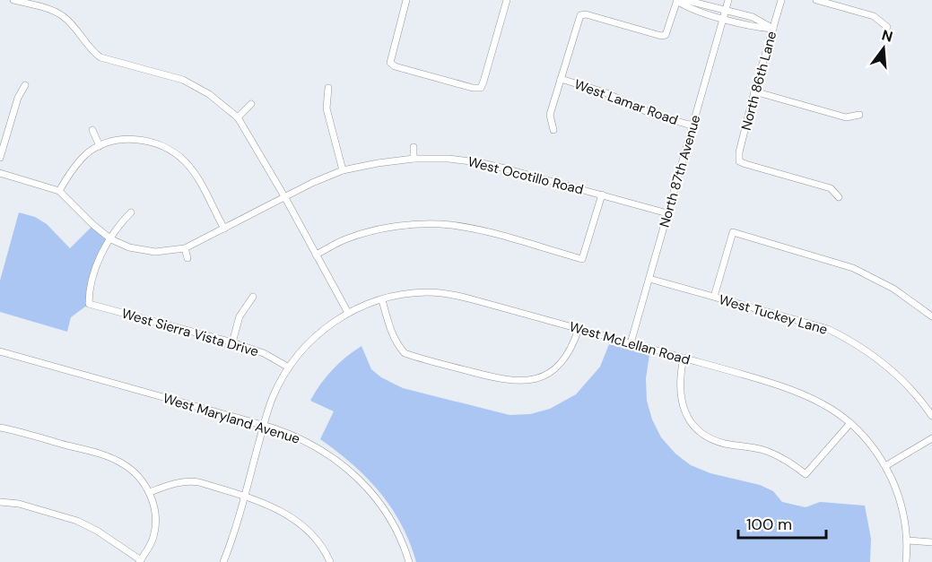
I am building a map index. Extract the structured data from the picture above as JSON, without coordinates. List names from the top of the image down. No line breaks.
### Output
{"streets":{"street":["North 86th Lane","West Lamar Road","North 87th Avenue","West Ocotillo Road","West Tuckey Lane","West Sierra Vista Drive","West McLellan Road","West Maryland Avenue"]},"crossings":[["West Lamar Road","North 87th Avenue"],["North 87th Avenue","West Ocotillo Road"],["North 87th Avenue","West Tuckey Lane"],["North 87th Avenue","West McLellan Road"],["West Sierra Vista Drive","West McLellan Road"],["West McLellan Road","West Maryland Avenue"]],"scale_bar":"100 m","north":"top"}
